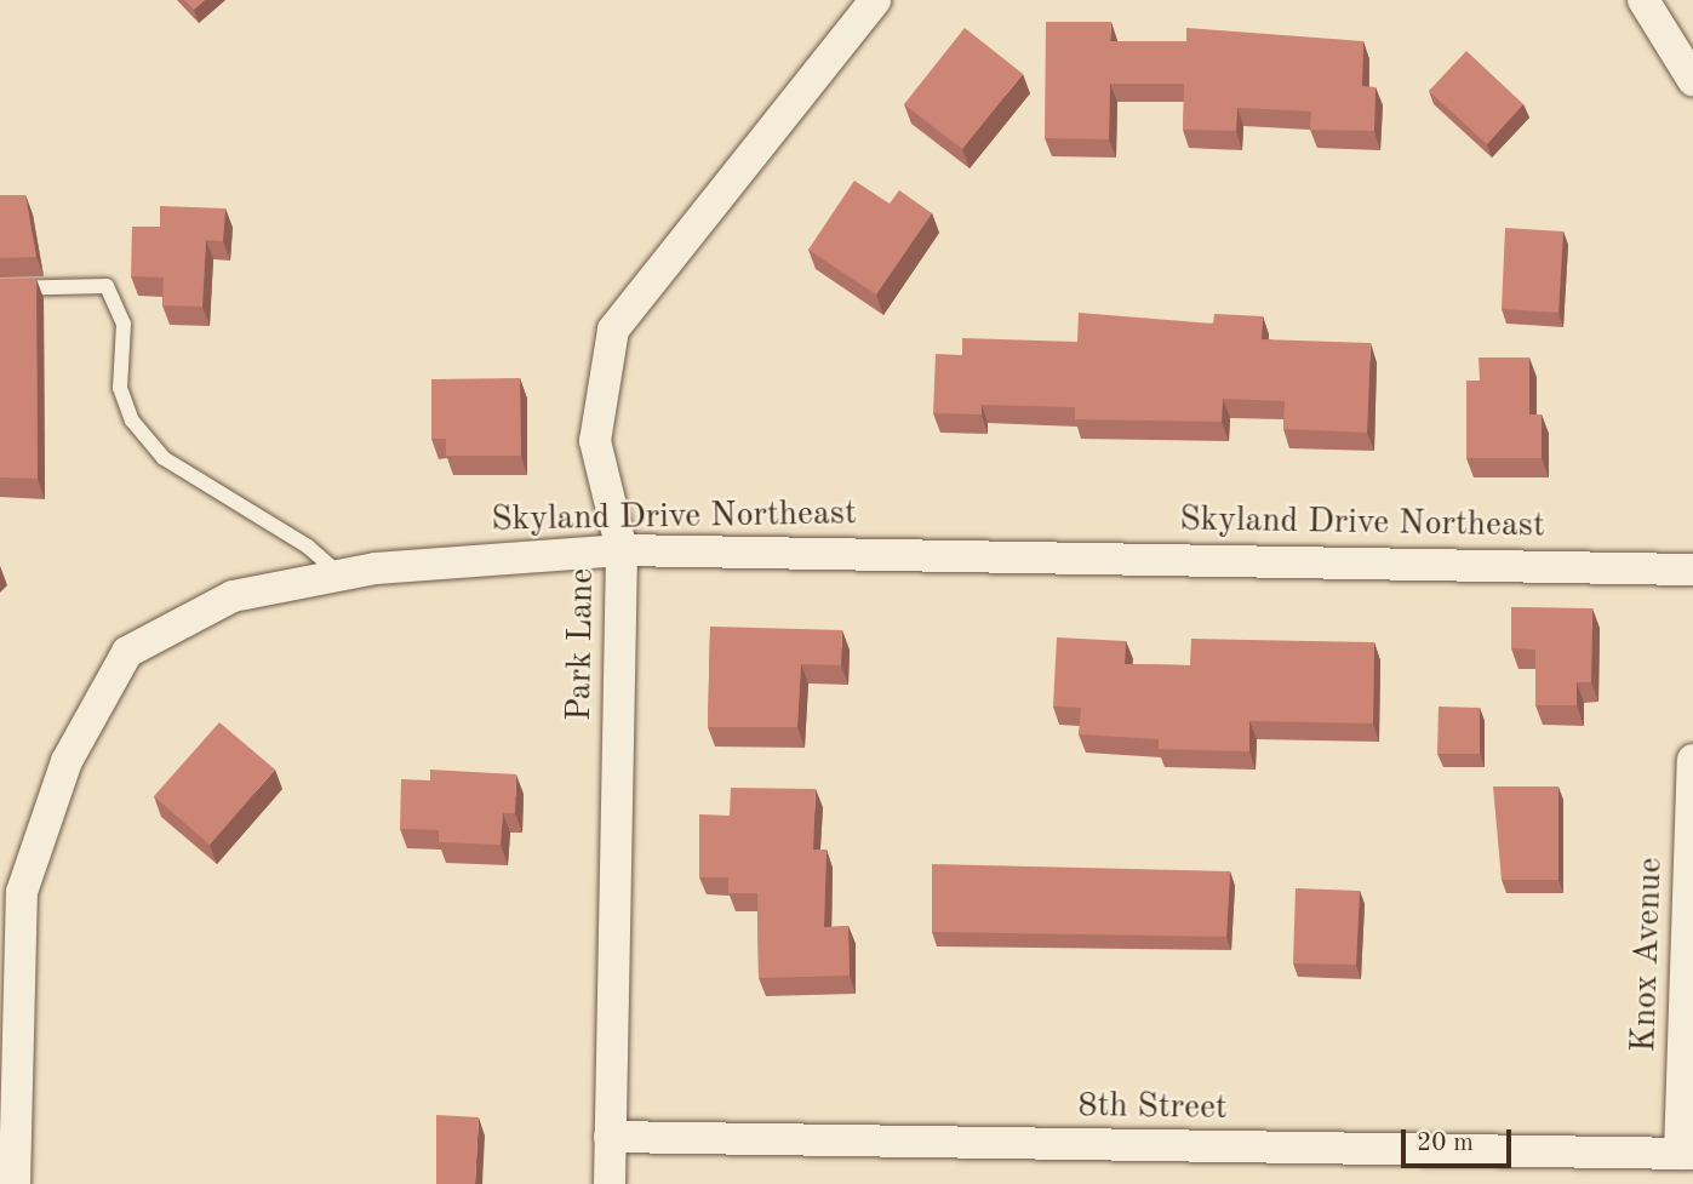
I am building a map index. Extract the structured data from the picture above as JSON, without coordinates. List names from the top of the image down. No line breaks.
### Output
{"streets":{"street":["Skyland Drive Northeast","Park Lane","Knox Avenue","8th Street"]},"crossings":[["Skyland Drive Northeast","Park Lane"],["Park Lane","8th Street"],["Knox Avenue","8th Street"]],"scale_bar":"20 m"}
